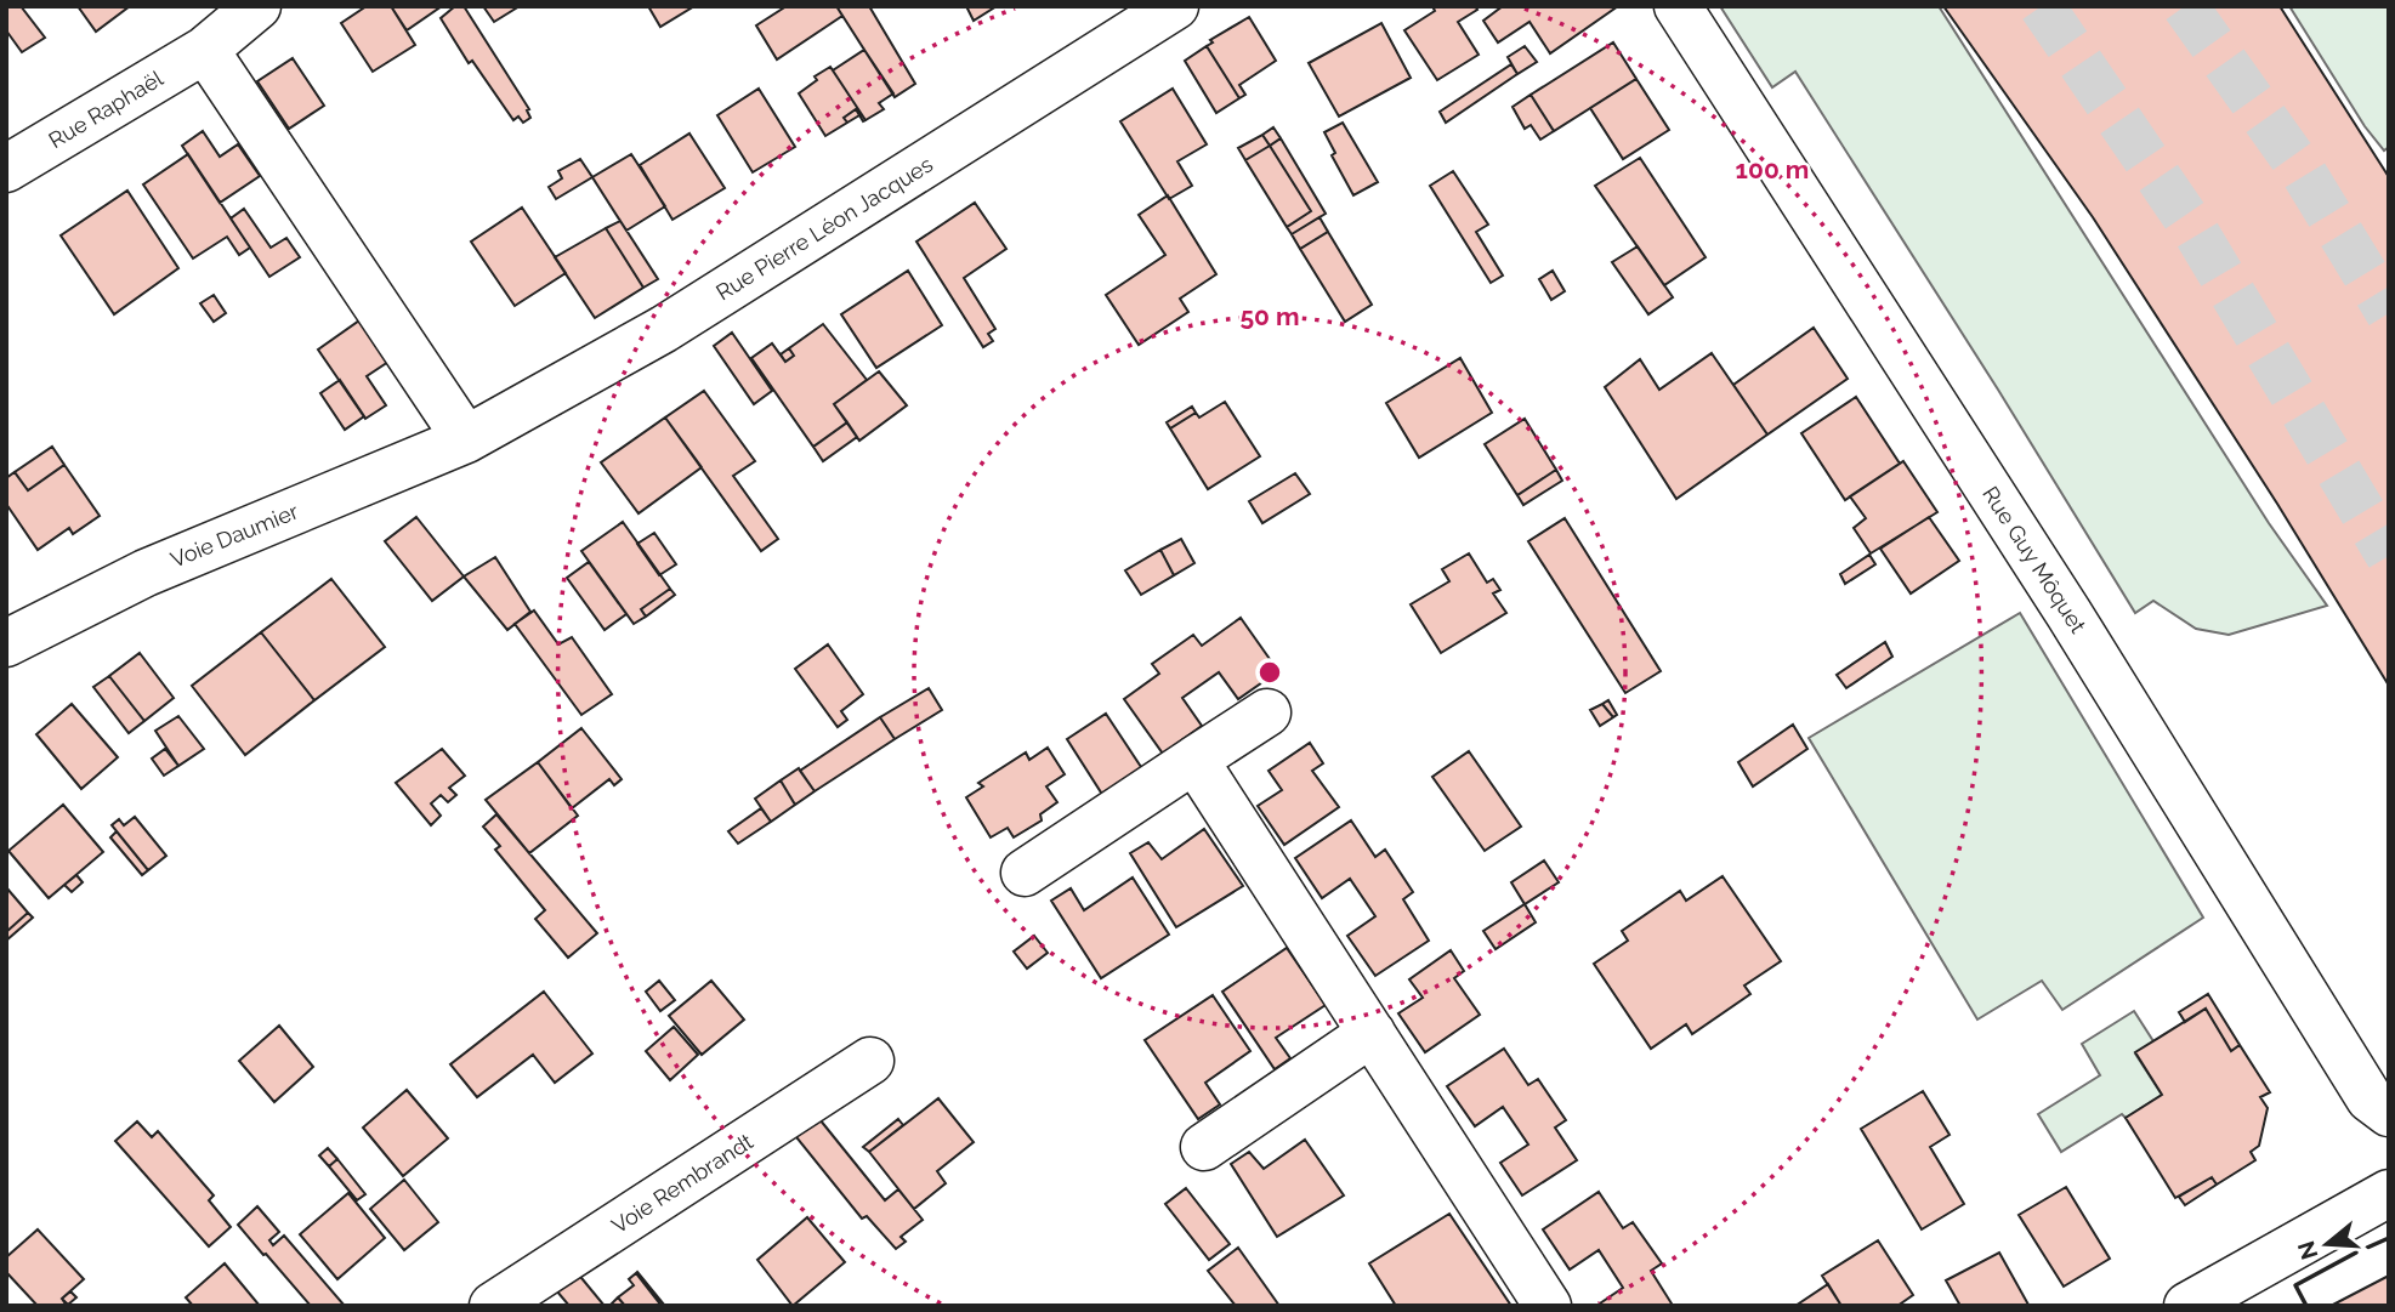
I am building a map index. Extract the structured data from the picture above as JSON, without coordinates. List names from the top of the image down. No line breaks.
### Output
{"streets":{"street":["Rue Raphaël","Rue Pierre Léon Jacques","Voie Daumier","Rue Guy Môquet","Voie Rembrandt"]},"crossings":[["Rue Pierre Léon Jacques","Voie Daumier"]],"north":"left","rings":["100 m","50 m"]}
